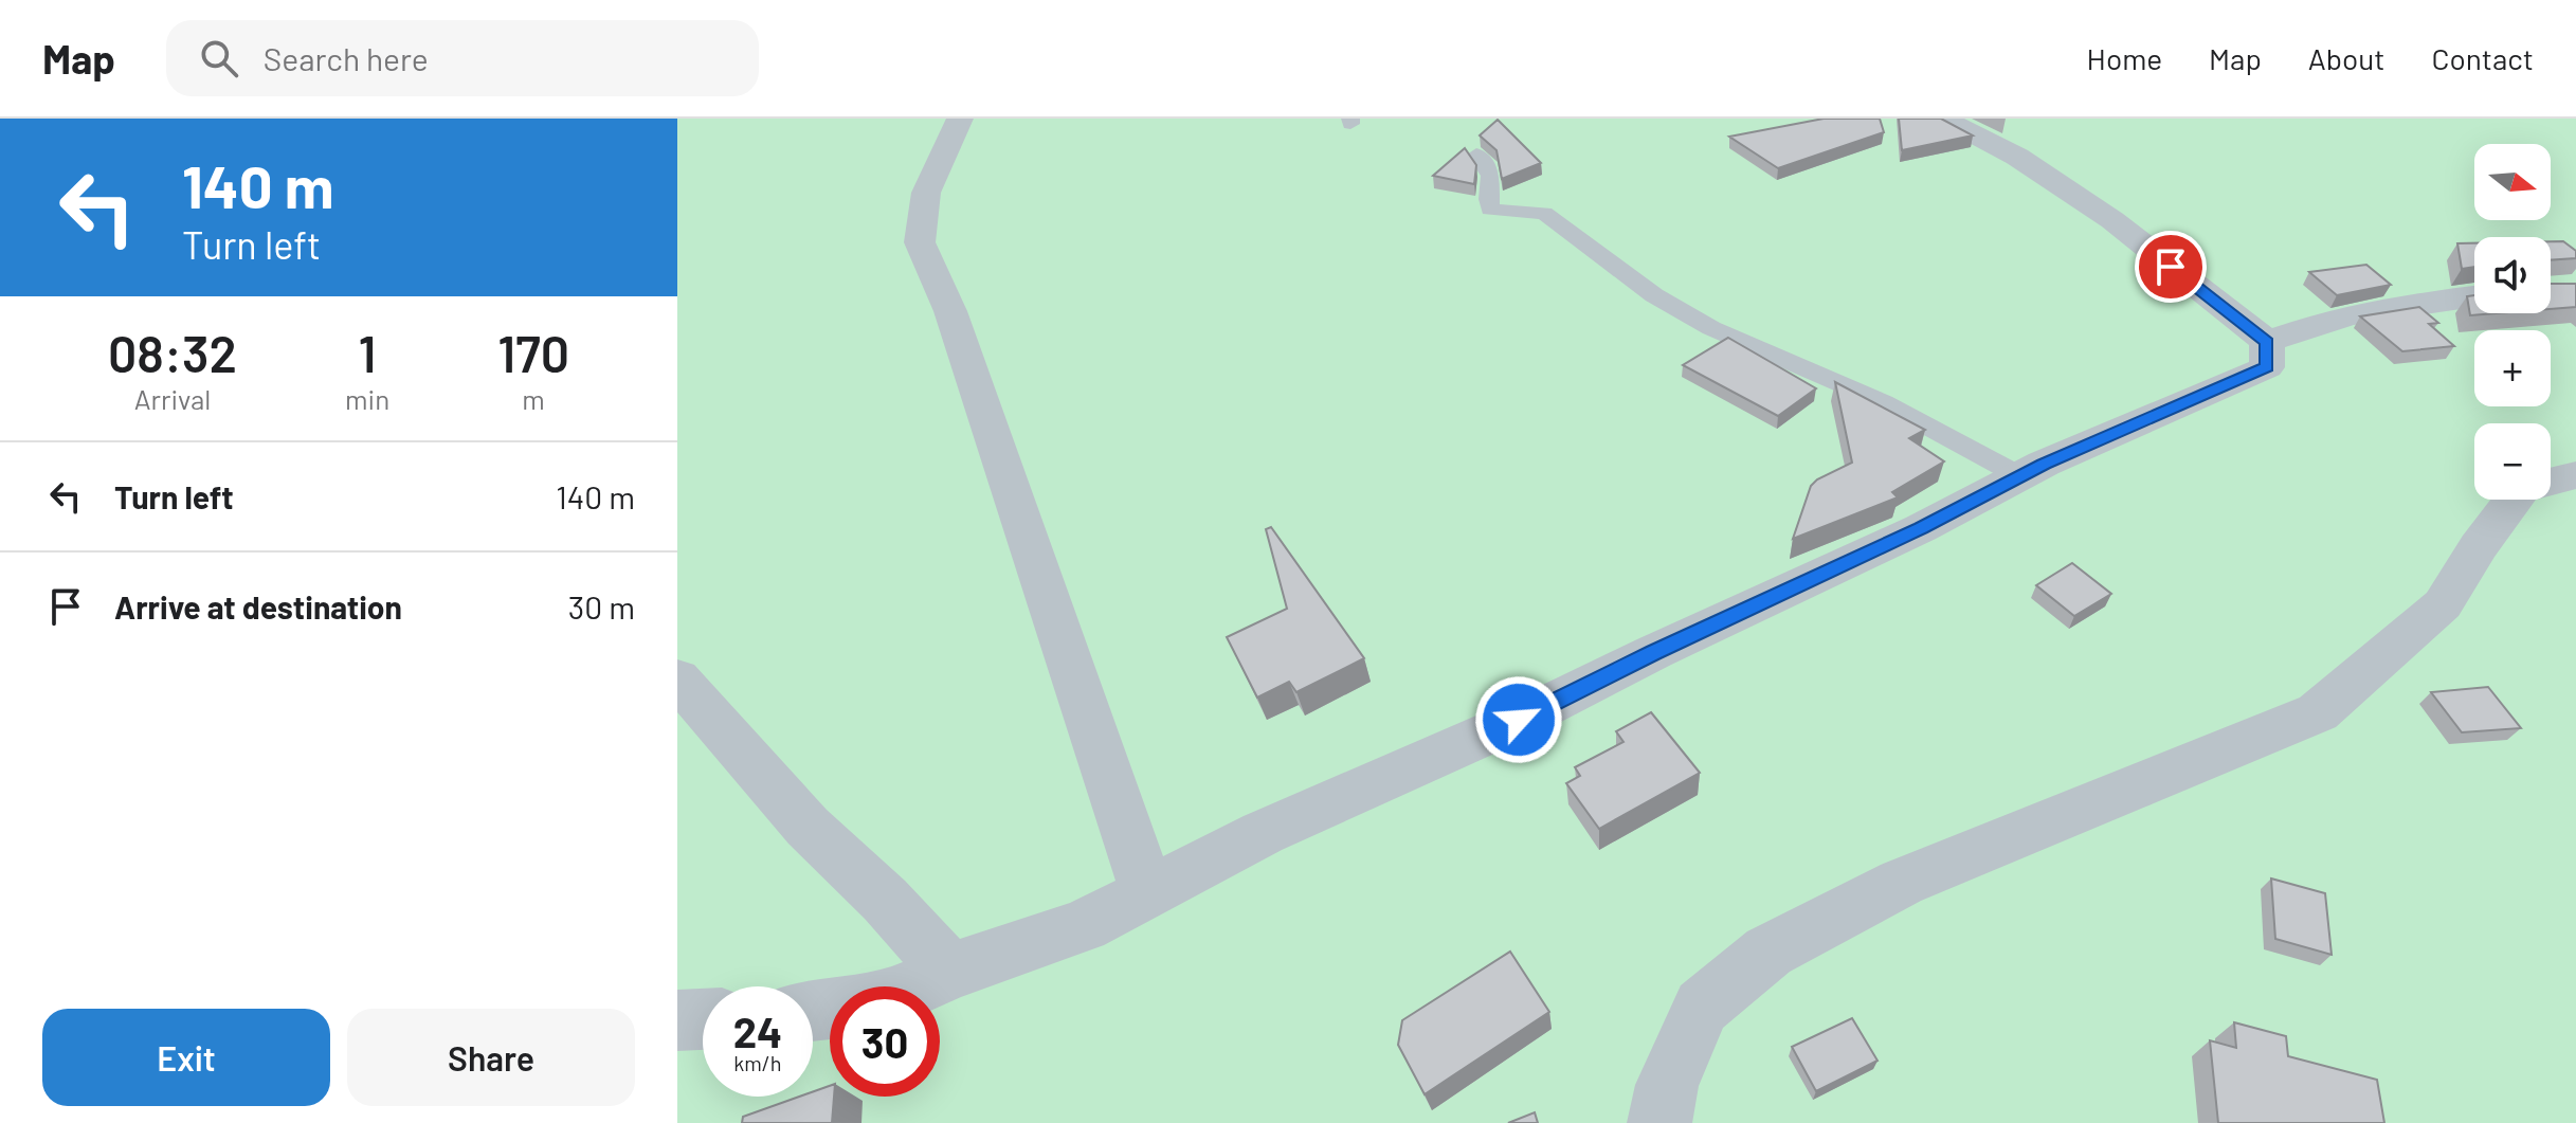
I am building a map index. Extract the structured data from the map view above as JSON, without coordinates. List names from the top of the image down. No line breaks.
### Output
{"north":"right","page":{"header":"Map","search":"Search here","nav":["Home","Map","About","Contact"],"turn":["140 m","Turn left"],"map_buttons":["+","−"],"eta":["08:32","Arrival","1","min","170","m"],"list":[{"name":"Turn left","value":"140 m"},{"name":"Arrive at destination","value":"30 m"}],"speed":"24 km/h","limit":"30","buttons":["Exit","Share"]}}
